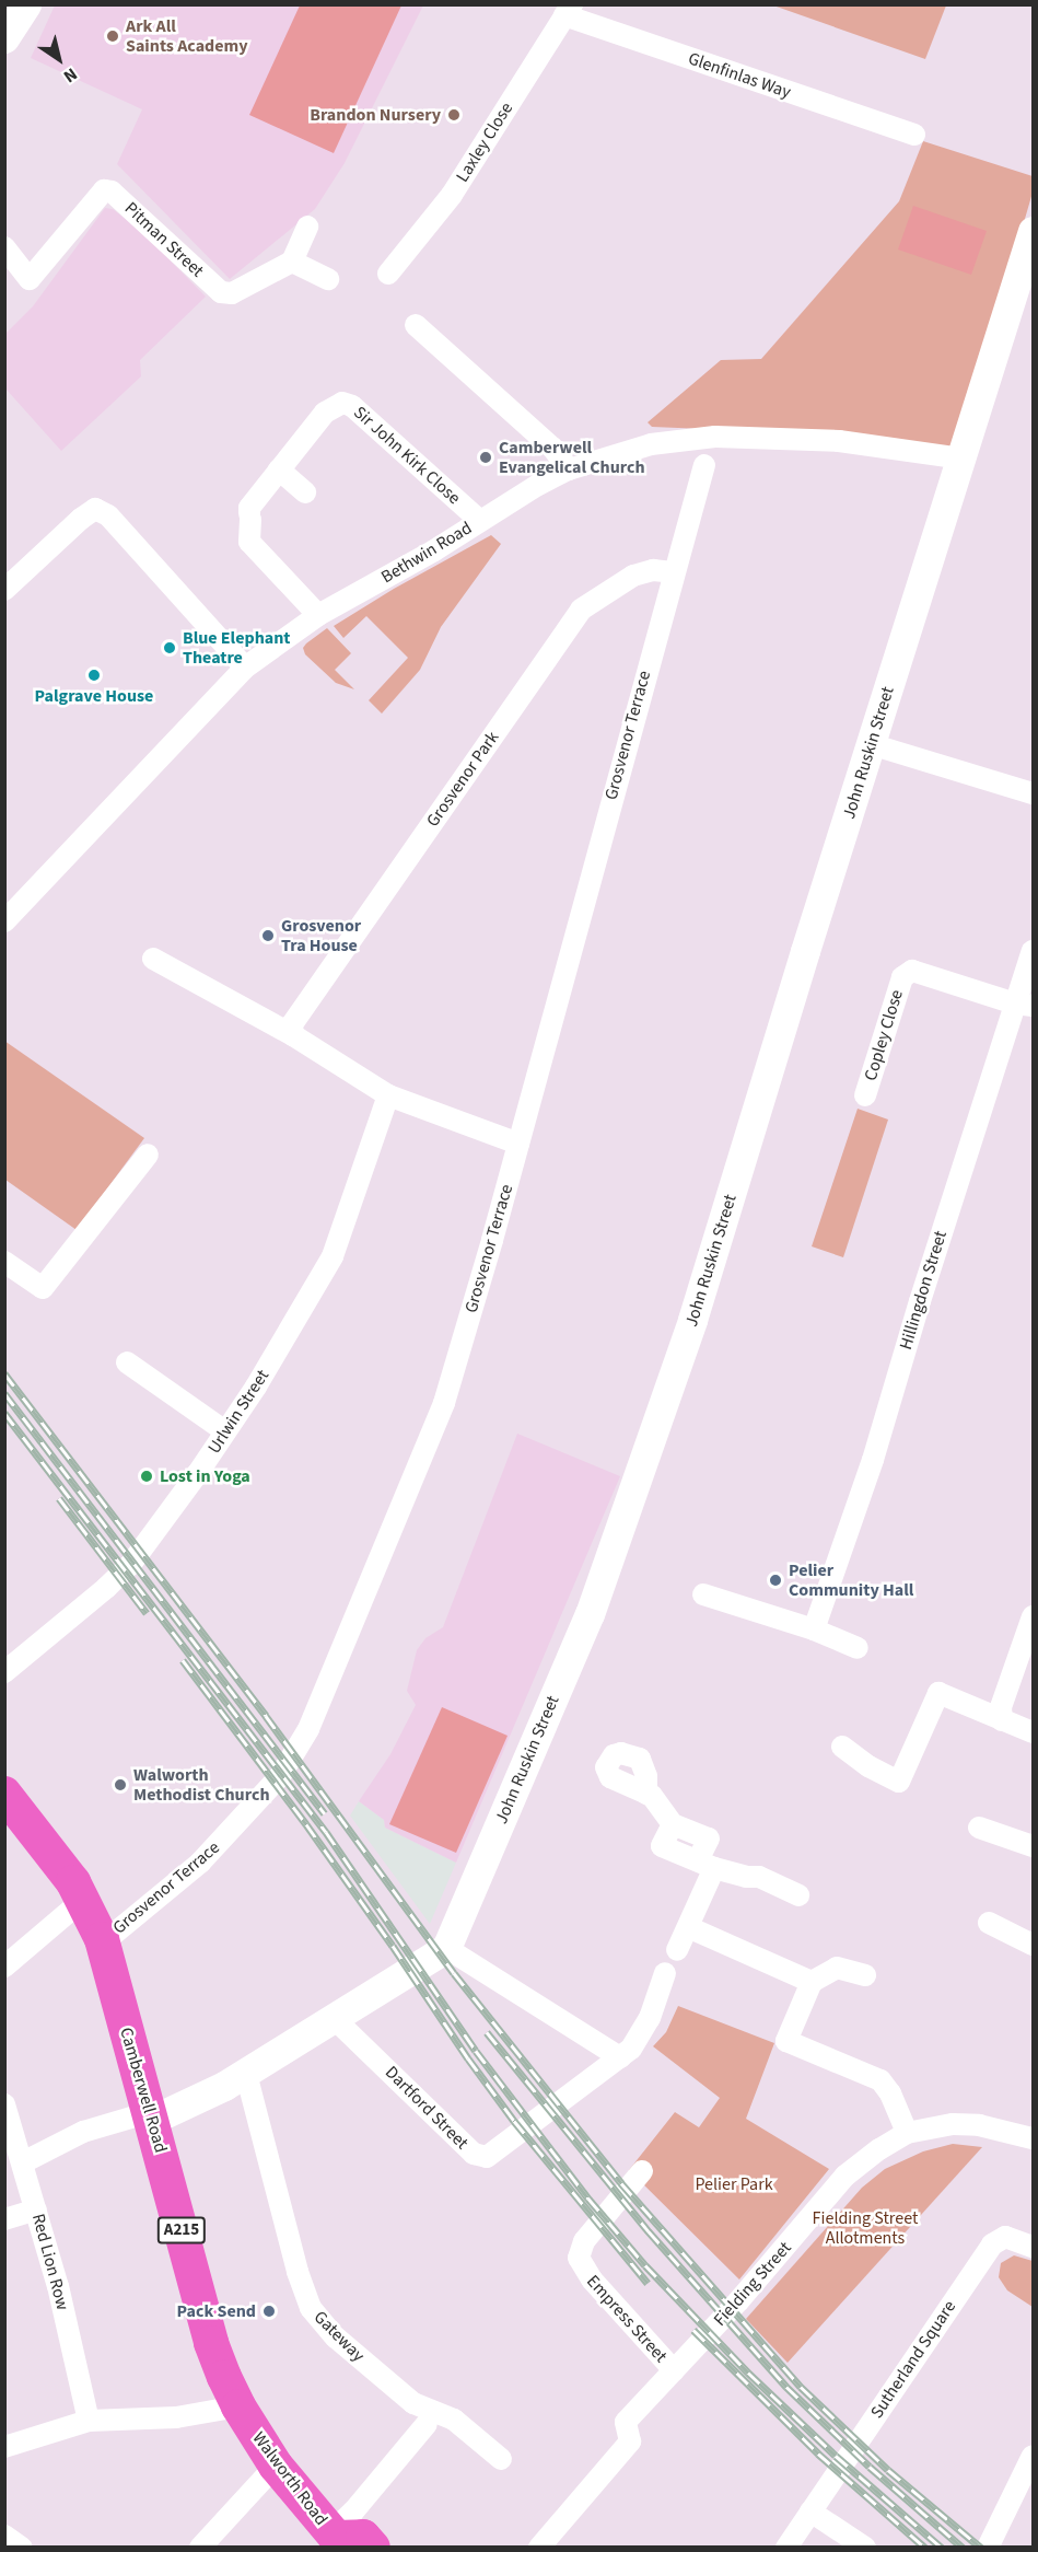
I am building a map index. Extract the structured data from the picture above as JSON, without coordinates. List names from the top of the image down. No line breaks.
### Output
{"streets":{"main road":["Camberwell Road","A215","Walworth Road"],"street":["Glenfinlas Way","Laxley Close","Pitman Street","Sir John Kirk Close","Bethwin Road","Grosvenor Terrace","John Ruskin Street","Grosvenor Park","Copley Close","Hillingdon Street","Urlwin Street","Dartford Street","Red Lion Row","Fielding Street","Empress Street","Gateway","Sutherland Square"]},"crossings":[["Glenfinlas Way","Laxley Close"],["Sir John Kirk Close","Bethwin Road"],["Bethwin Road","John Ruskin Street"],["Grosvenor Terrace","Grosvenor Park"],["Grosvenor Terrace","Camberwell Road"],["Copley Close","Hillingdon Street"],["Camberwell Road","Walworth Road"],["Fielding Street","Empress Street"]],"parks":["Pelier Park","Fielding Street Allotments"],"places":["Ark All Saints Academy","Brandon Nursery","Camberwell Evangelical Church","Blue Elephant Theatre","Palgrave House","Grosvenor Tra House","Lost in Yoga","Pelier Community Hall","Walworth Methodist Church","Pack Send"],"north":"bottom right"}
